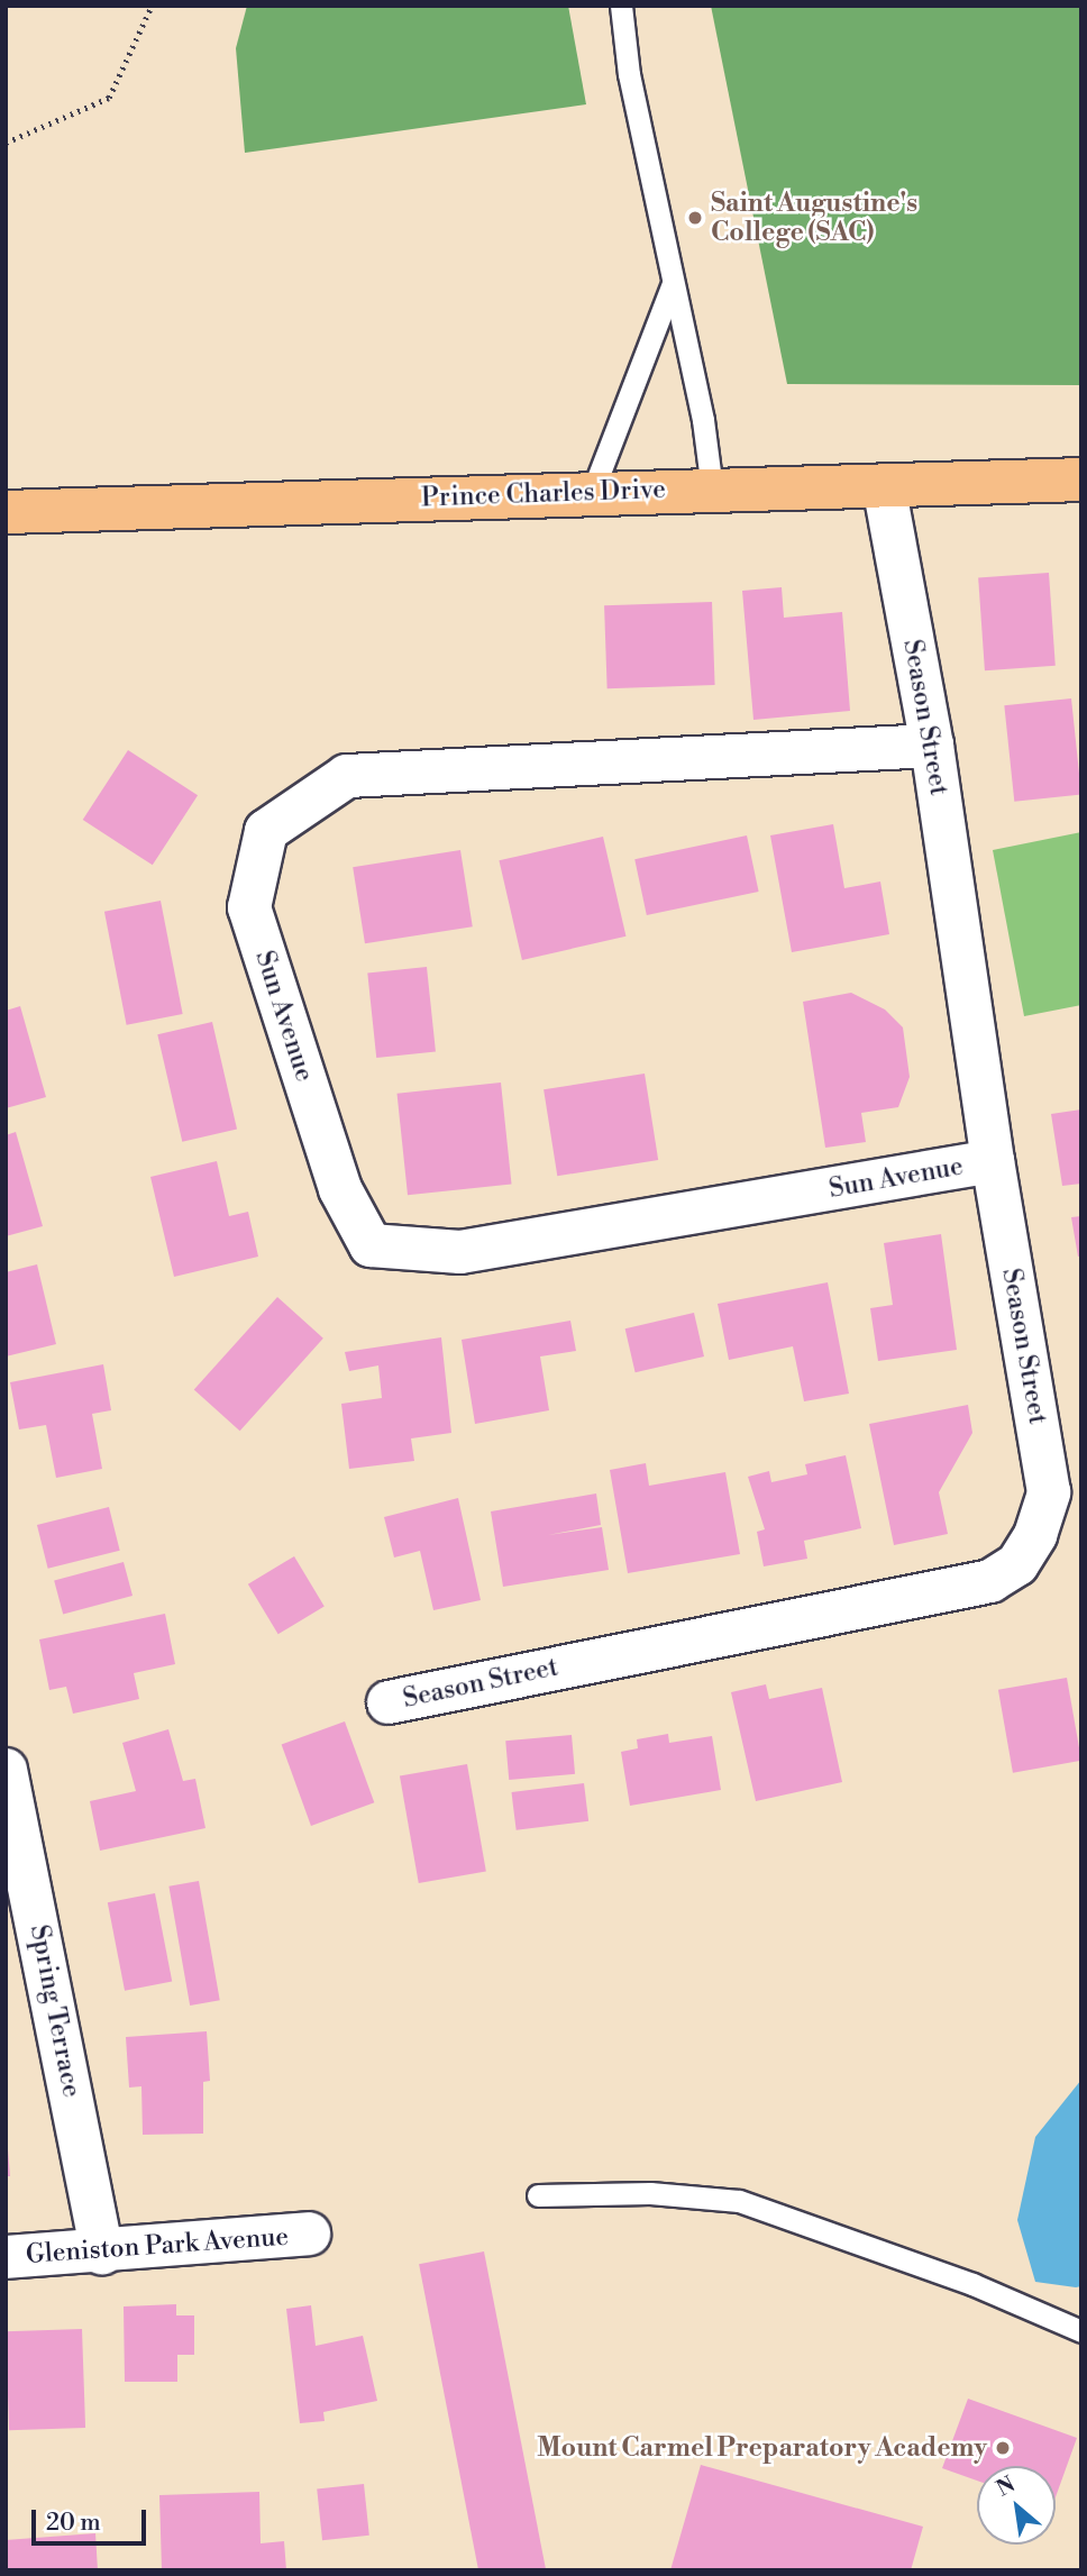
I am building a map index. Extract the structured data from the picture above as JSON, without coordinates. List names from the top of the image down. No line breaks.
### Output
{"streets":{"highway":["Prince Charles Drive"],"street":["Season Street","Sun Avenue","Spring Terrace","Gleniston Park Avenue"]},"crossings":[["Prince Charles Drive","Season Street"],["Season Street","Sun Avenue"],["Spring Terrace","Gleniston Park Avenue"]],"places":["Saint Augustine's College (SAC)","Mount Carmel Preparatory Academy"],"scale_bar":"20 m","north":"top left"}
